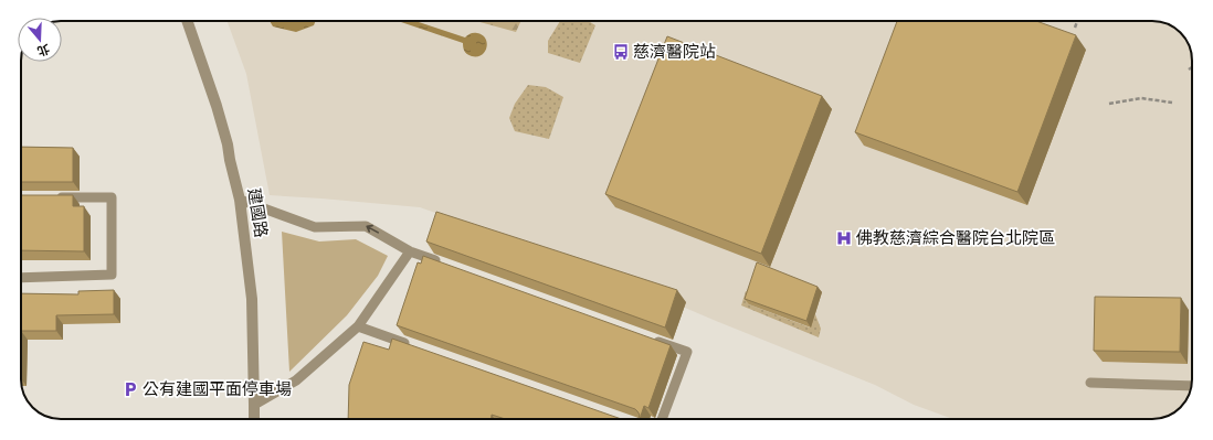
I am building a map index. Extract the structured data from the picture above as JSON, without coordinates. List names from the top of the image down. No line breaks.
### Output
{"streets":{"street":["建國路"]},"places":{"bus stop":["慈濟醫院站"],"hospital":["佛教慈濟綜合醫院台北院區"],"parking":["公有建國平面停車場"]},"north":"bottom"}
